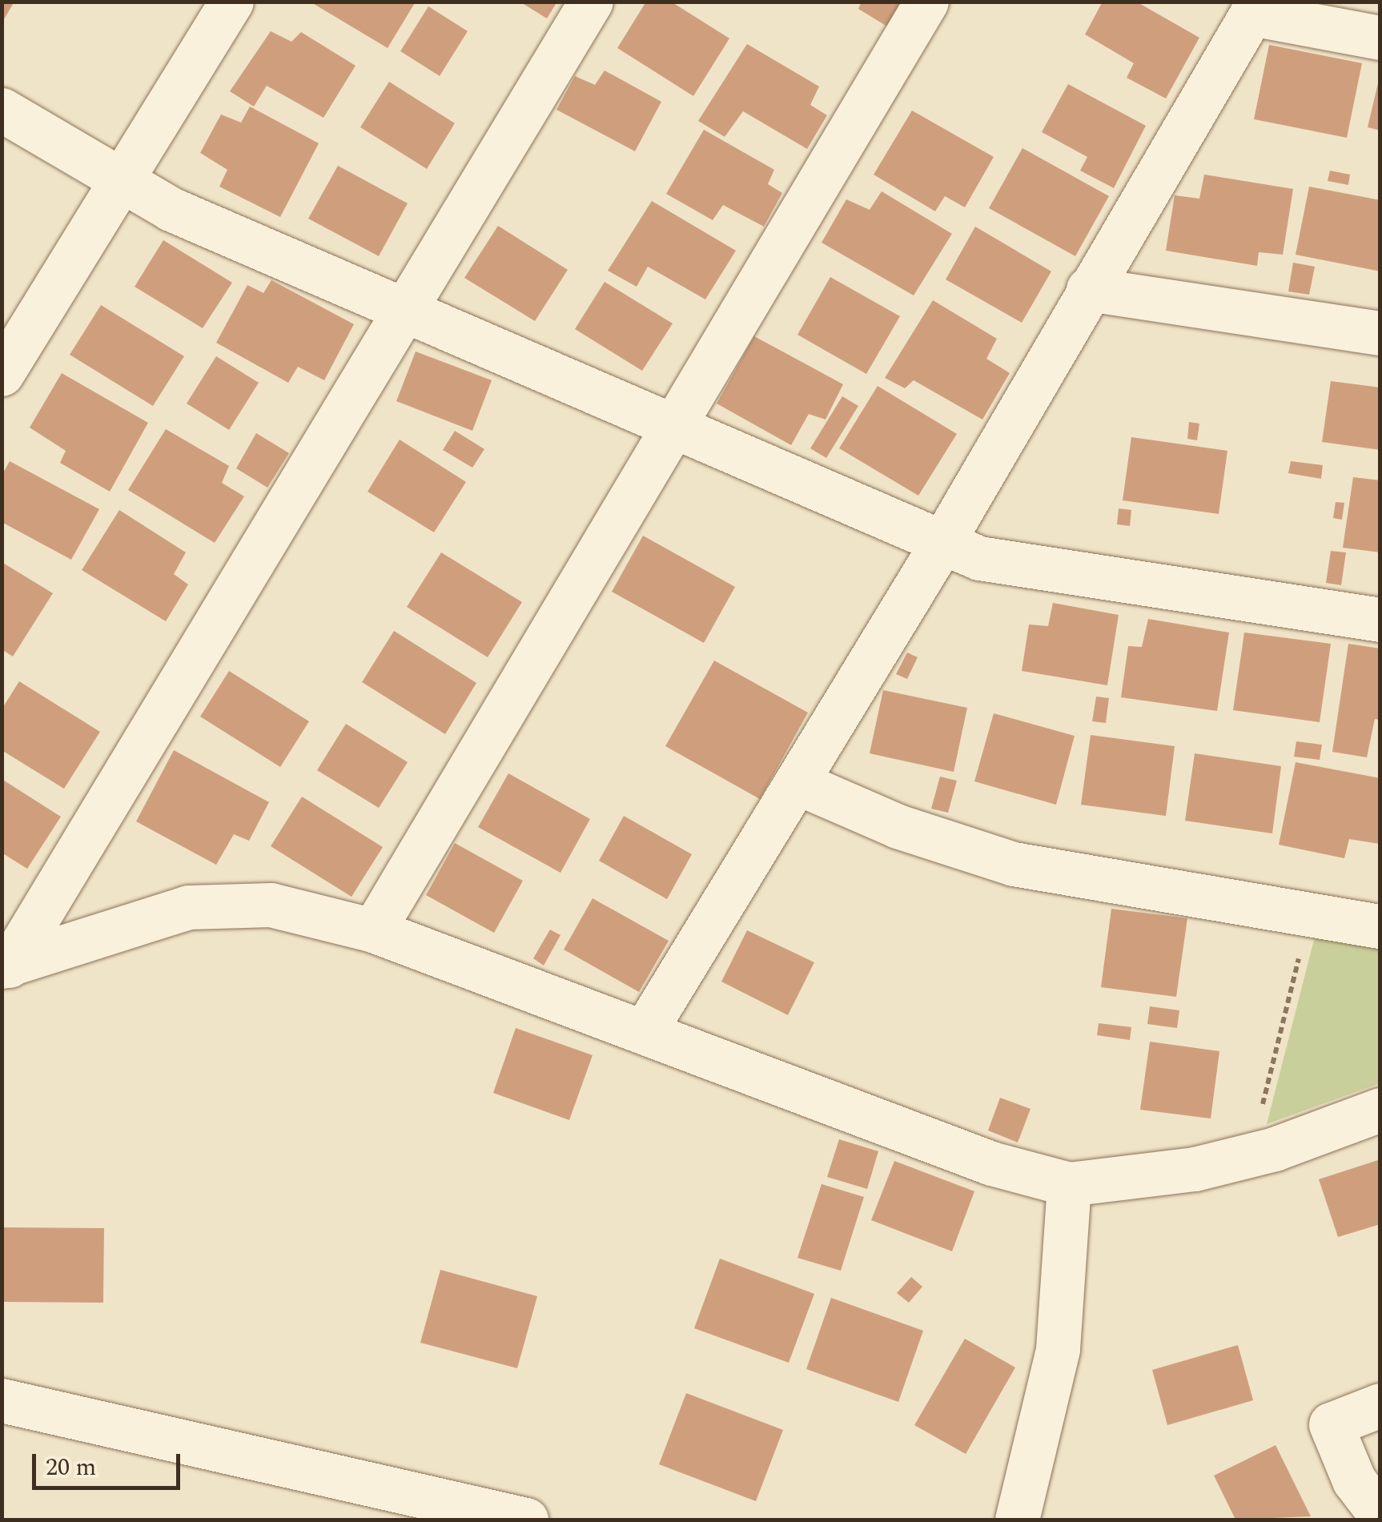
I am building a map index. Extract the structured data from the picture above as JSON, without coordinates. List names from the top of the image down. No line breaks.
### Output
{"scale_bar":"20 m"}
